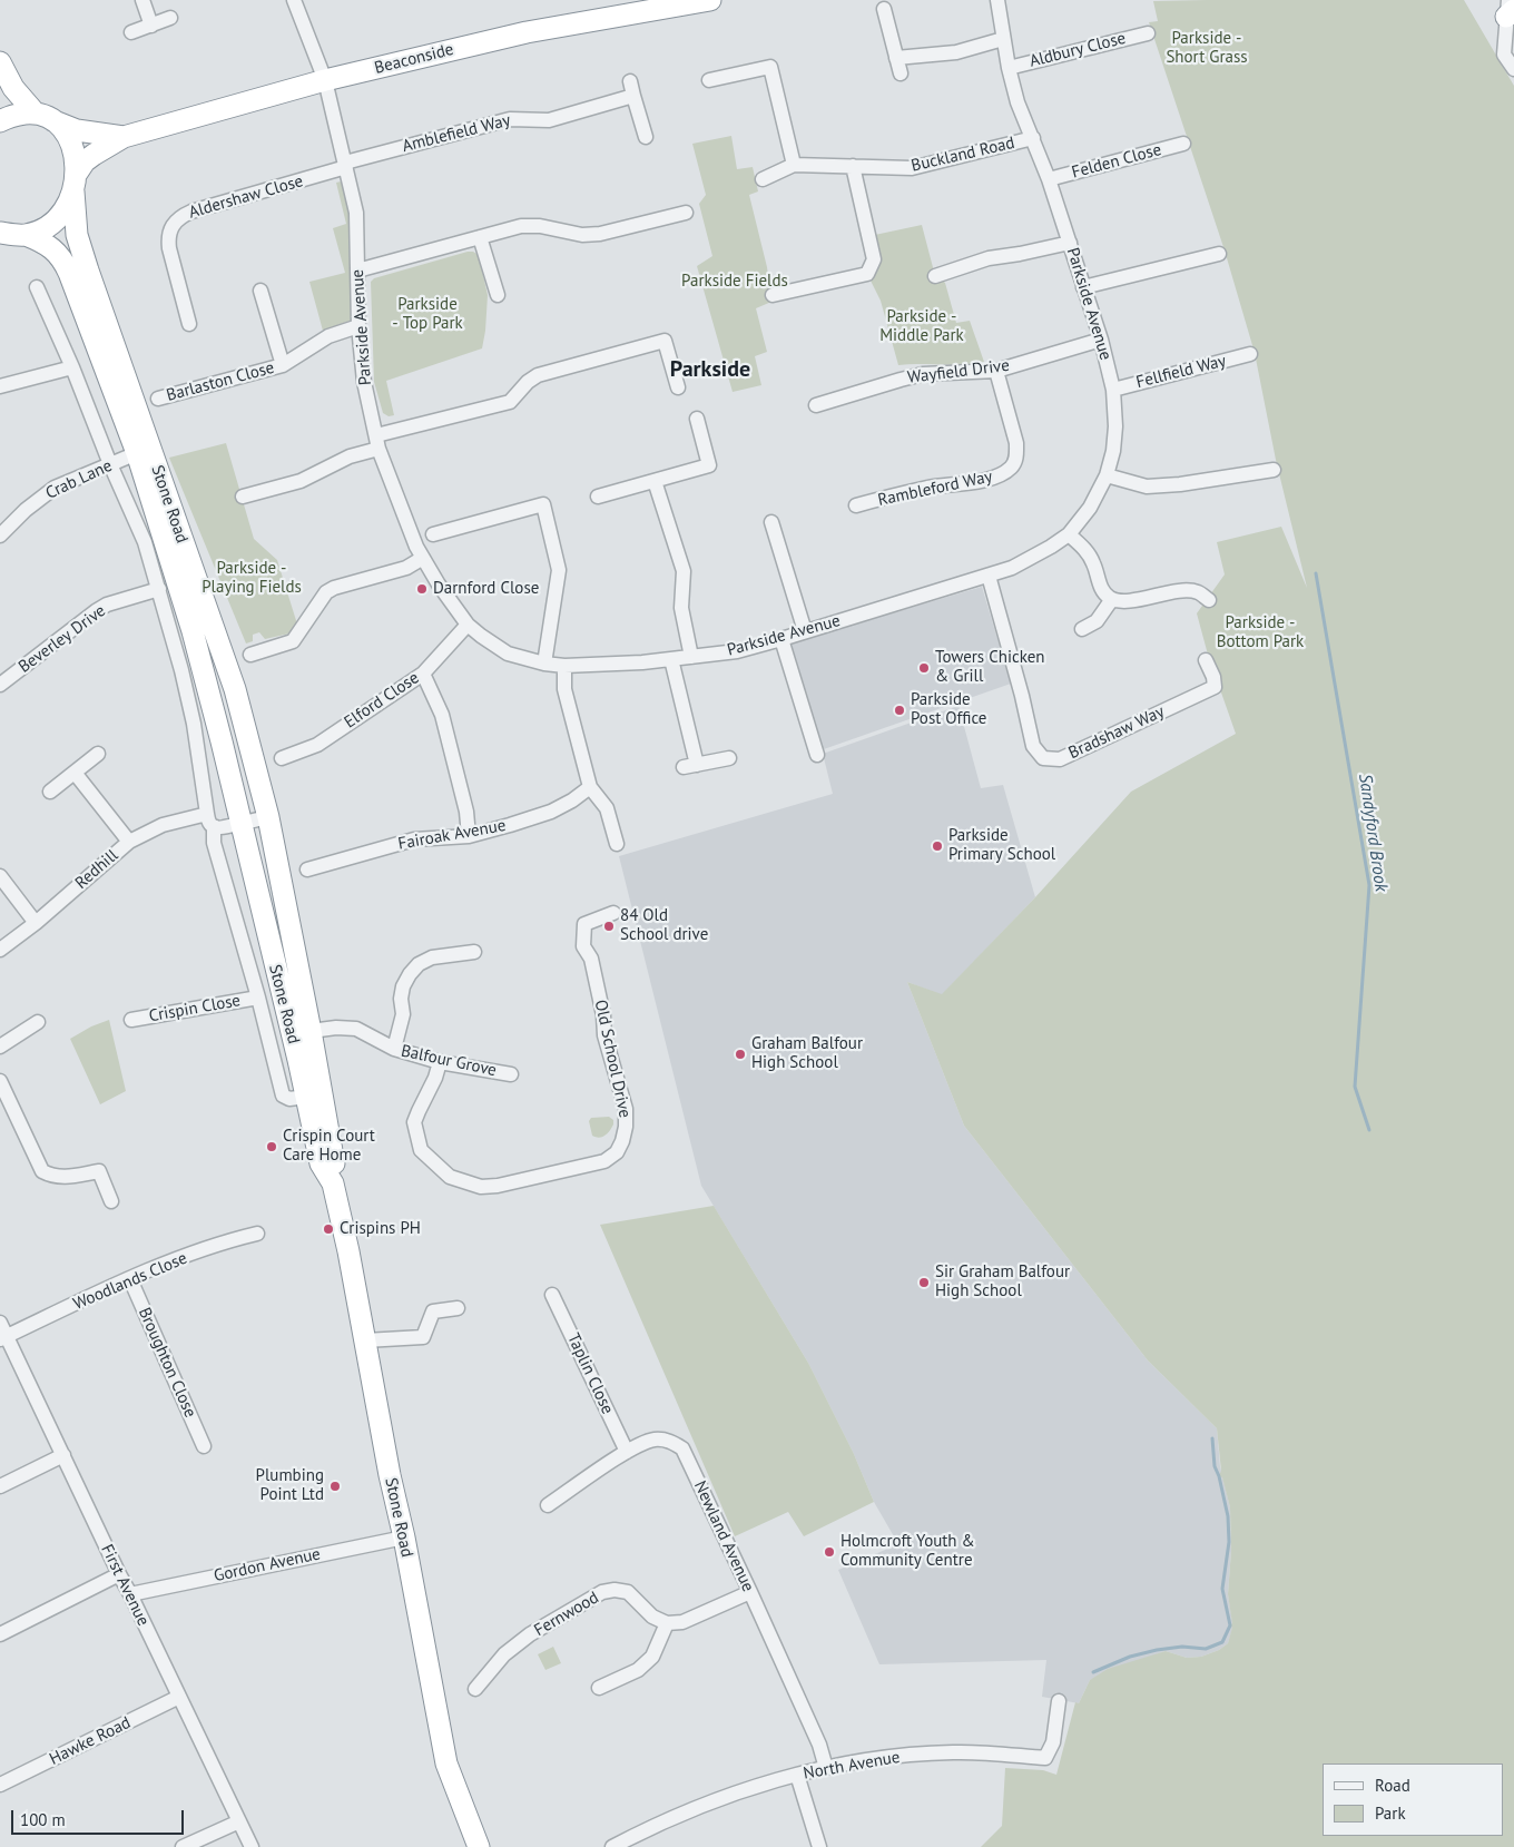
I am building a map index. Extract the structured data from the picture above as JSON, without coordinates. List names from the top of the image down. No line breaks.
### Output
{"streets":{"highway":["Beaconside","Stone Road"],"street":["Aldbury Close","Amblefield Way","Buckland Road","Felden Close","Aldershaw Close","Parkside Avenue","Wayfield Drive","Fellfield Way","Barlaston Close","Crab Lane","Rambleford Way","Beverley Drive","Elford Close","Bradshaw Way","Fairoak Avenue","Redhill","Crispin Close","Old School Drive","Balfour Grove","Woodlands Close","Broughton Close","Taplin Close","Newland Avenue","Gordon Avenue","First Avenue","Fernwood","Hawke Road","North Avenue"]},"crossings":[["Aldbury Close","Parkside Avenue"],["Beaconside","Parkside Avenue"],["Beaconside","Stone Road"],["Amblefield Way","Aldershaw Close"],["Amblefield Way","Parkside Avenue"],["Buckland Road","Parkside Avenue"],["Felden Close","Parkside Avenue"],["Aldershaw Close","Parkside Avenue"],["Parkside Avenue","Wayfield Drive"],["Parkside Avenue","Fellfield Way"],["Parkside Avenue","Barlaston Close"],["Parkside Avenue","Elford Close"],["Parkside Avenue","Bradshaw Way"],["Wayfield Drive","Rambleford Way"],["Crab Lane","Stone Road"],["Stone Road","Balfour Grove"],["Stone Road","Gordon Avenue"],["Old School Drive","Balfour Grove"],["Woodlands Close","Broughton Close"],["Woodlands Close","First Avenue"],["Taplin Close","Newland Avenue"],["Newland Avenue","North Avenue"],["Gordon Avenue","First Avenue"],["First Avenue","Hawke Road"]],"districts":["Parkside"],"water":["Sandyford Brook"],"parks":["Parkside - Short Grass","Parkside Fields","Parkside - Top Park","Parkside - Middle Park","Parkside - Playing Fields","Parkside - Bottom Park"],"places":["Darnford Close","Towers Chicken & Grill","Parkside Post Office","Parkside Primary School","84 Old School drive","Graham Balfour High School","Crispin Court Care Home","Crispins PH","Sir Graham Balfour High School","Plumbing Point Ltd","Holmcroft Youth & Community Centre"],"legend":["Road","Park"],"scale_bar":"100 m"}
